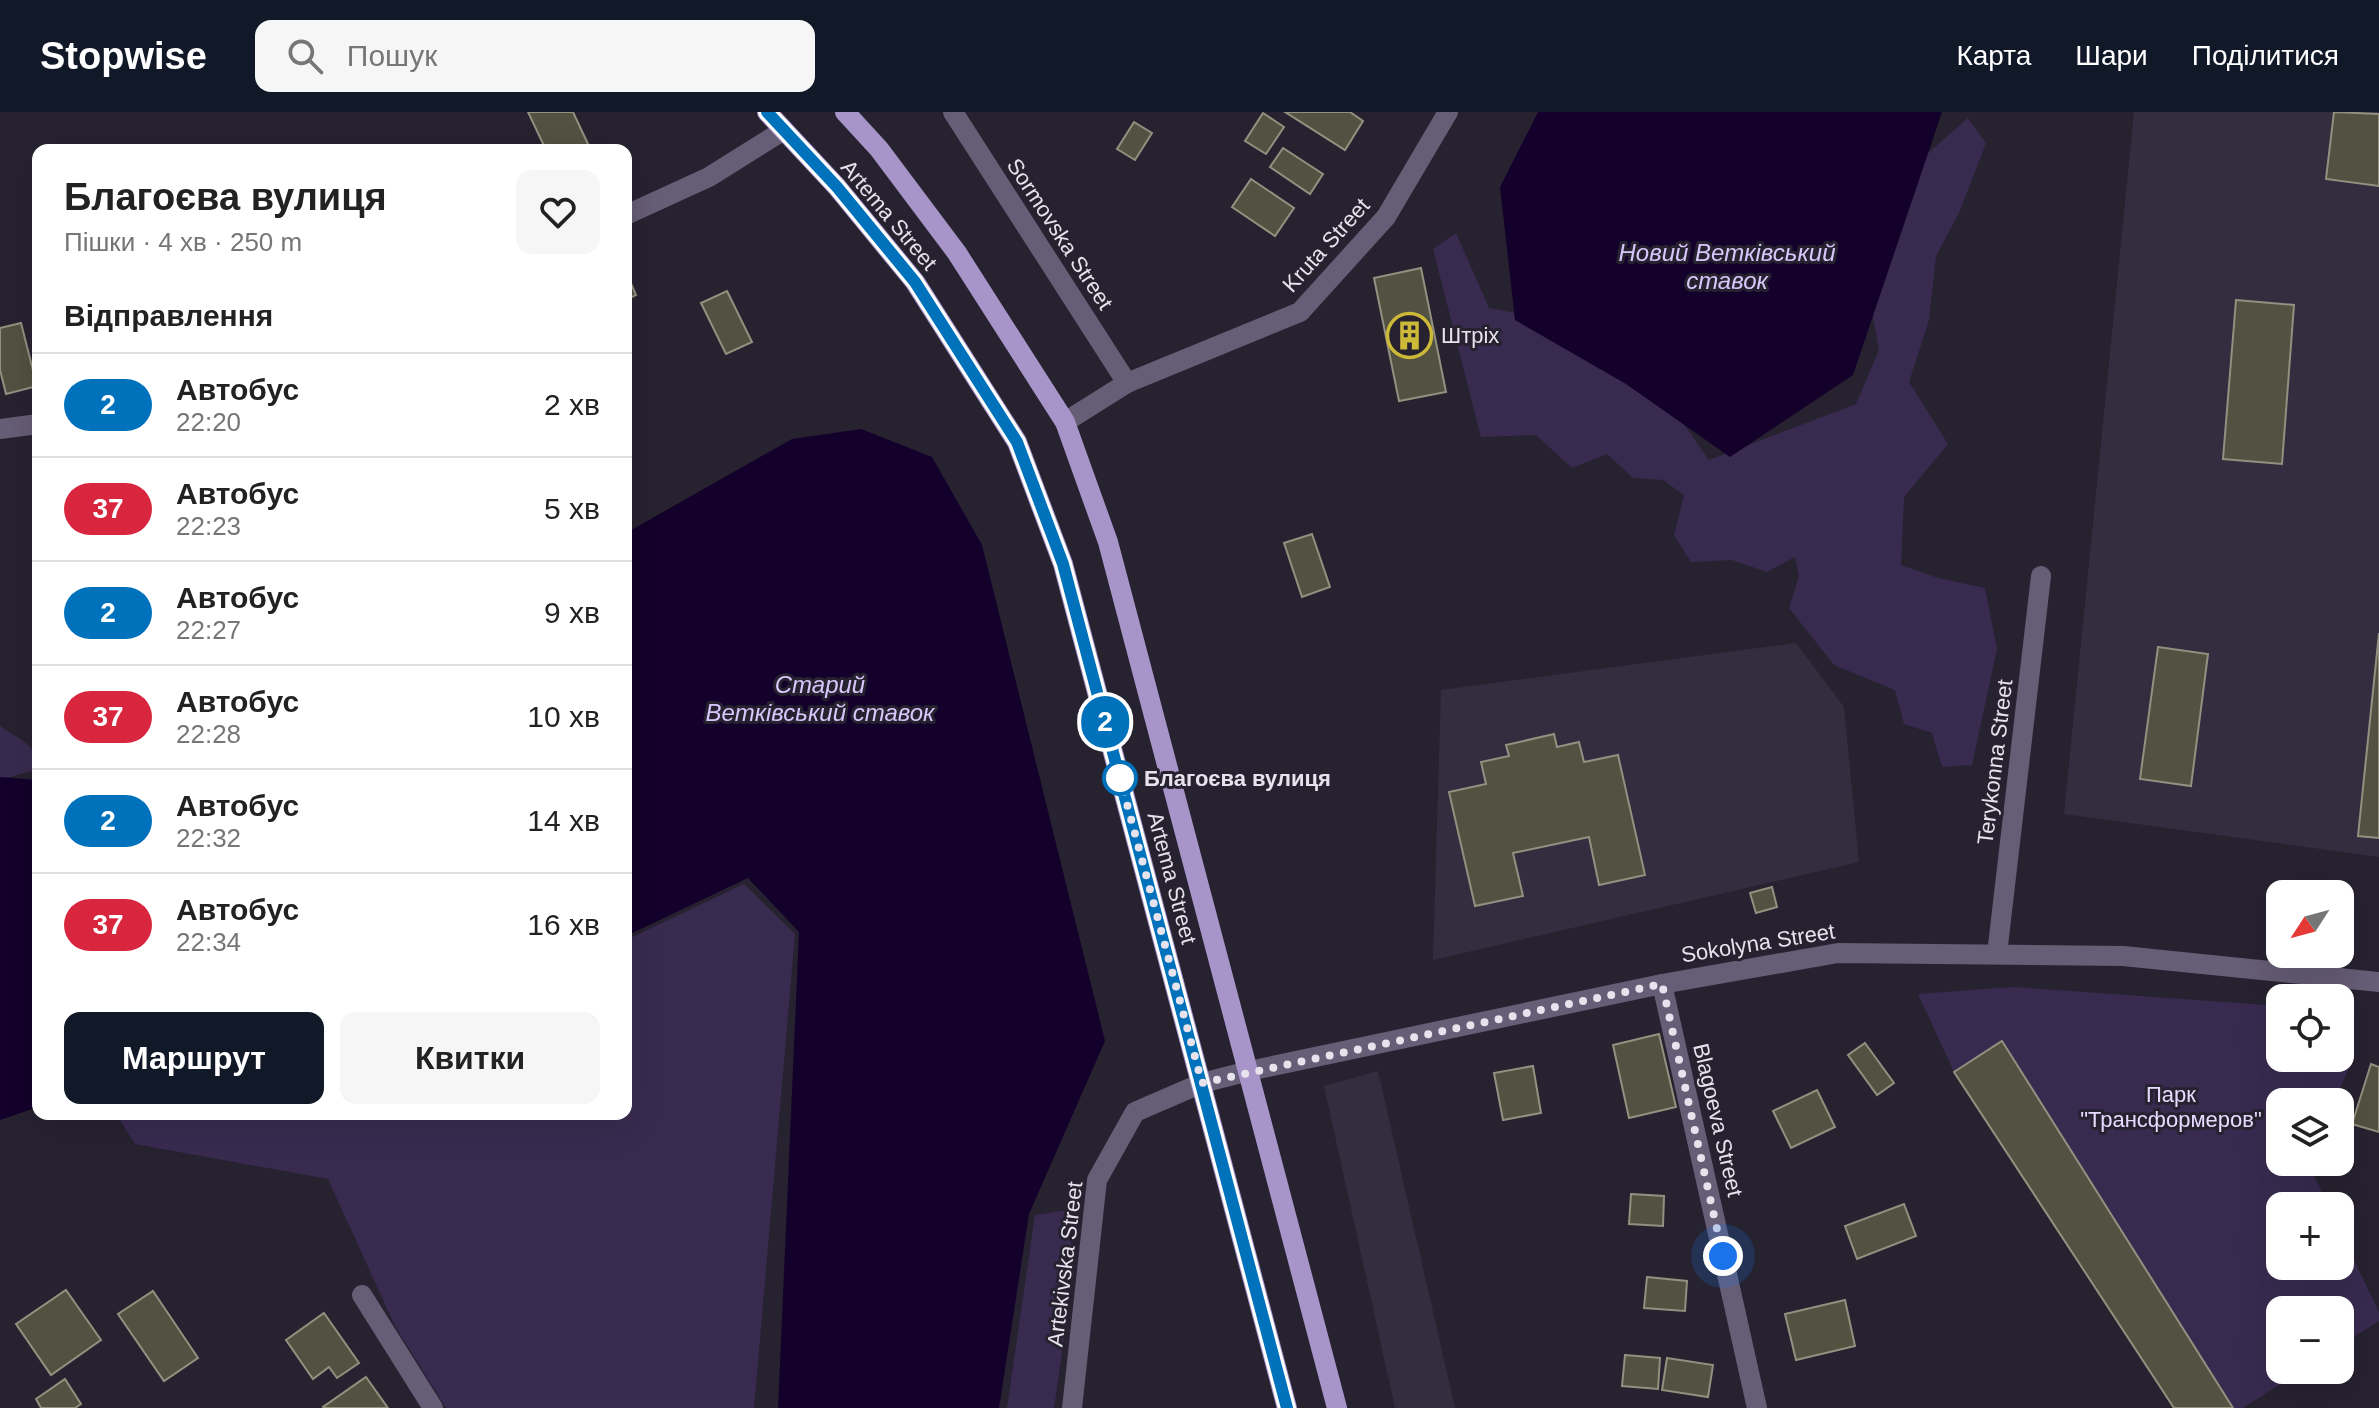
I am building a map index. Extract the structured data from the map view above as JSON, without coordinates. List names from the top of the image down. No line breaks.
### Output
{"streets":{"main road":["Artema Street"],"street":["Sormovska Street","Kruta Street","Terykonna Street","Sokolyna Street","Blagoeva Street","Artekivska Street"]},"crossings":[["Artema Street","Kruta Street"],["Artema Street","Sokolyna Street"],["Artema Street","Artekivska Street"],["Sormovska Street","Kruta Street"],["Terykonna Street","Sokolyna Street"],["Sokolyna Street","Blagoeva Street"],["Sokolyna Street","Artekivska Street"]],"water":["Новий Ветківський ставок","Старий Ветківський ставок"],"parks":["Парк \"Трансформеров\""],"places":{"building":["Штріх"],"other":["Благоєва вулиця"]},"lines":["bus line 2"],"north":"bottom left","page":{"header":"Stopwise","search":"Пошук","nav":["Карта","Шари","Поділитися"],"on_map":"2","heading":[["Благоєва вулиця","Пішки · 4 хв · 250 m"],"Відправлення"],"list":[{"mark":"2","name":"Автобус","note":"22:20","value":"2 хв"},{"mark":"37","name":"Автобус","note":"22:23","value":"5 хв"},{"mark":"2","name":"Автобус","note":"22:27","value":"9 хв"},{"mark":"37","name":"Автобус","note":"22:28","value":"10 хв"},{"mark":"2","name":"Автобус","note":"22:32","value":"14 хв"},{"mark":"37","name":"Автобус","note":"22:34","value":"16 хв"}],"map_buttons":["+","−"],"buttons":["Маршрут","Квитки"]}}
